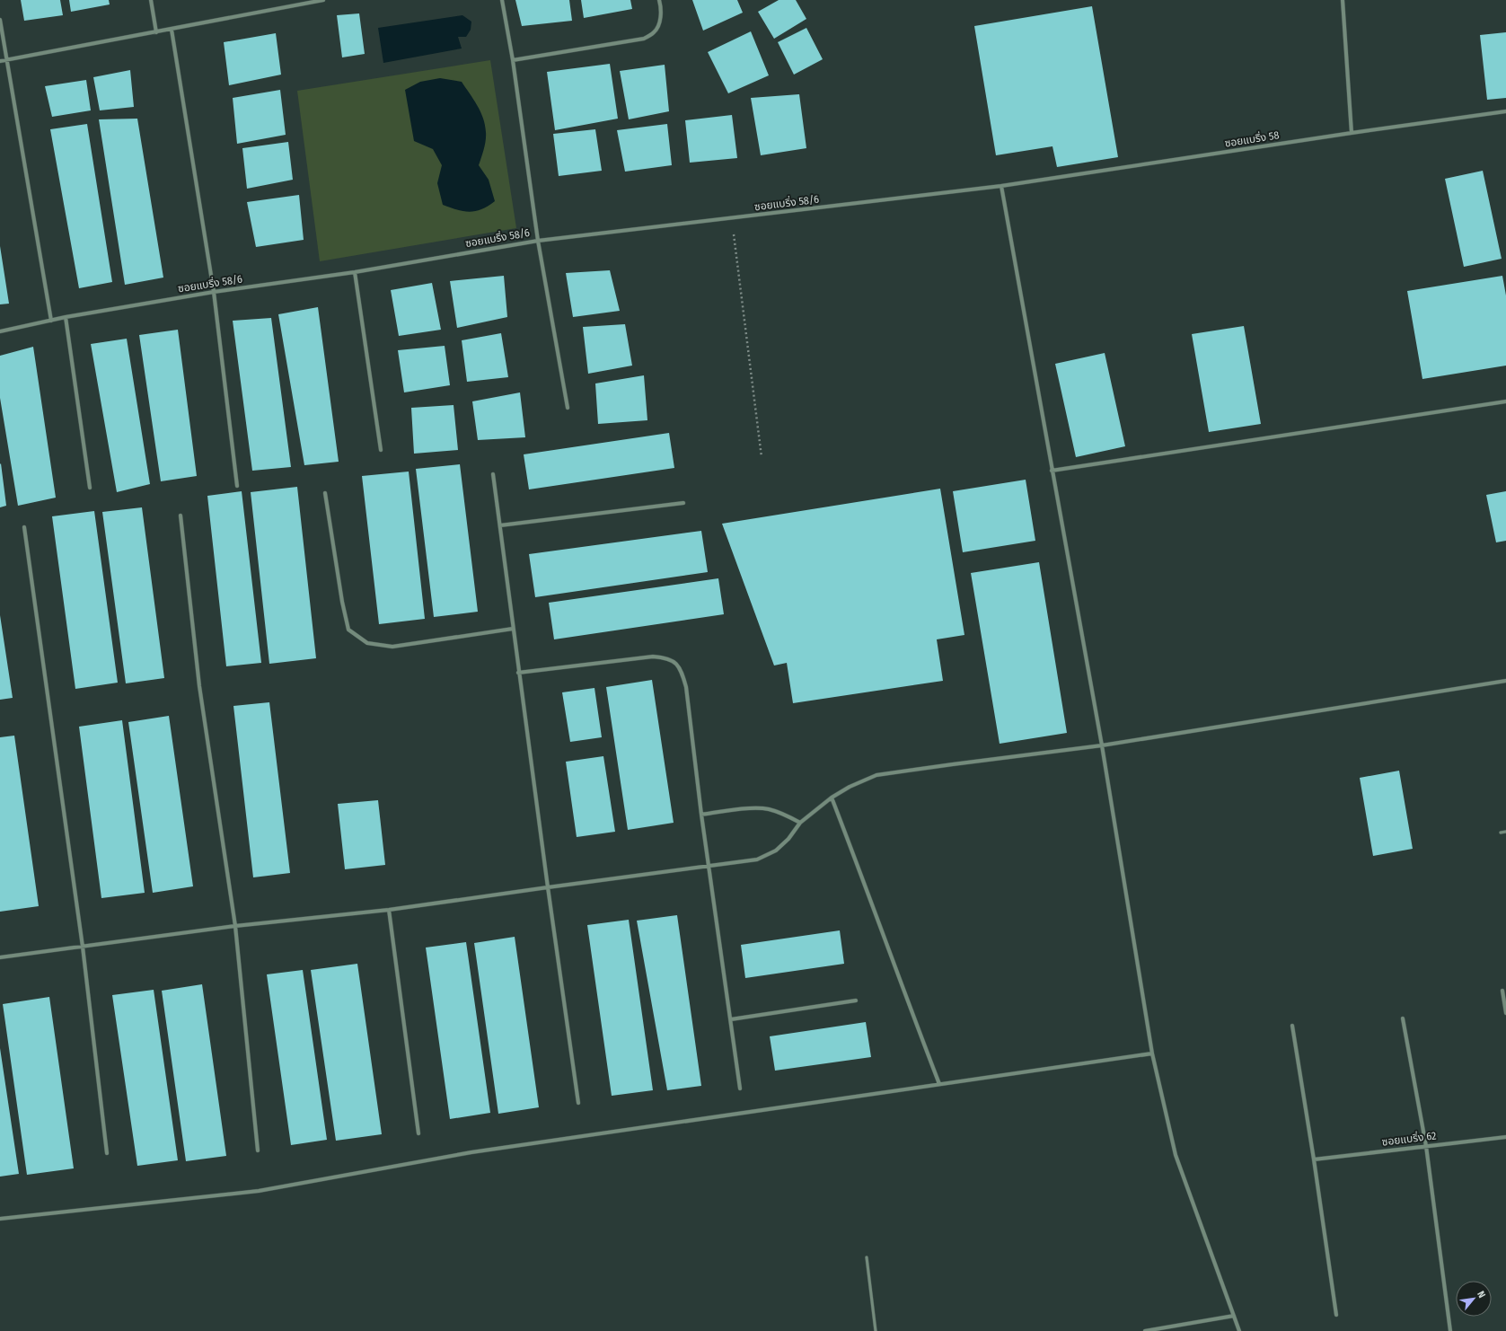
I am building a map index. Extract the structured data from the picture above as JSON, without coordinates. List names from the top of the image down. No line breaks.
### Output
{"streets":{"street":["ซอยแบริ่ง 58","ซอยแบริ่ง 58/6","ซอยแบริ่ง 62"]},"crossings":[["ซอยแบริ่ง 58","ซอยแบริ่ง 58/6"]],"north":"top right"}
